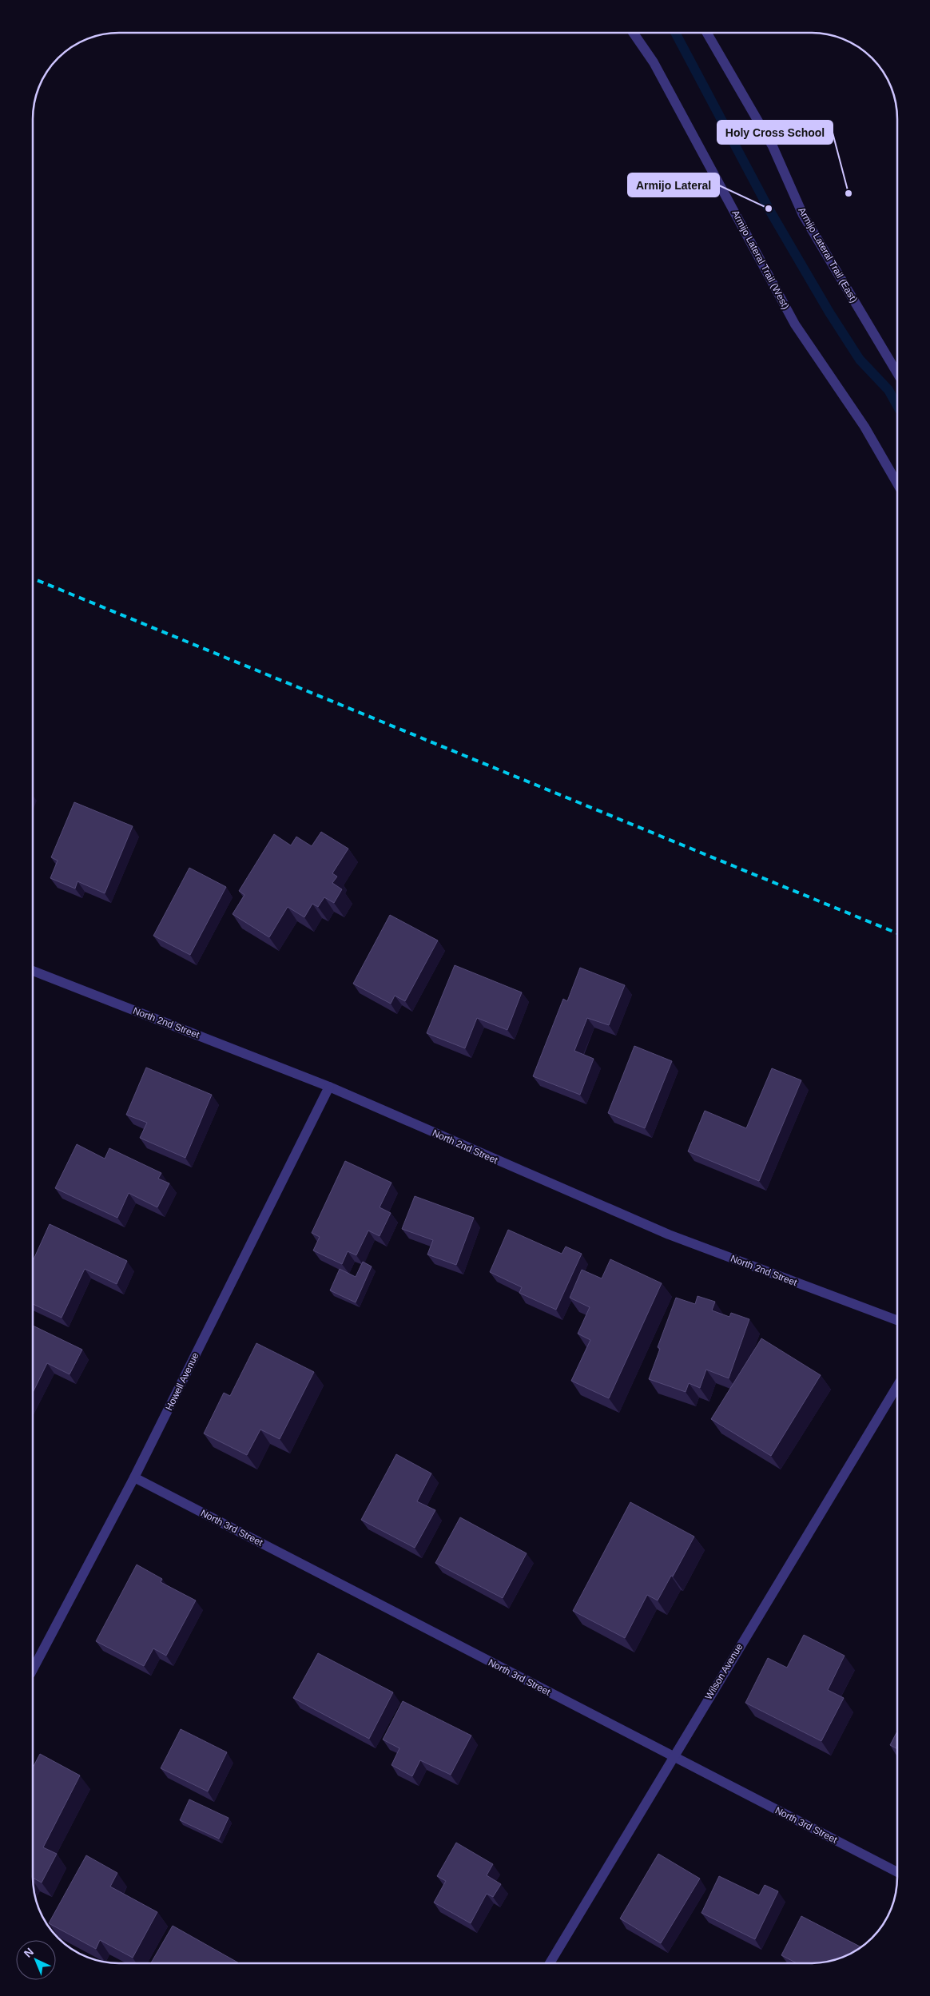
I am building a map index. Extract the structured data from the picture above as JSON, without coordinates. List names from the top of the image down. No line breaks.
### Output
{"streets":{"street":["Armijo Lateral Trail (East)","Armijo Lateral Trail (West)","North 2nd Street","Howell Avenue","North 3rd Street","Wilson Avenue"]},"crossings":[["North 2nd Street","Howell Avenue"],["Howell Avenue","North 3rd Street"],["North 3rd Street","Wilson Avenue"]],"places":["Holy Cross School","Armijo Lateral"],"north":"top left"}
